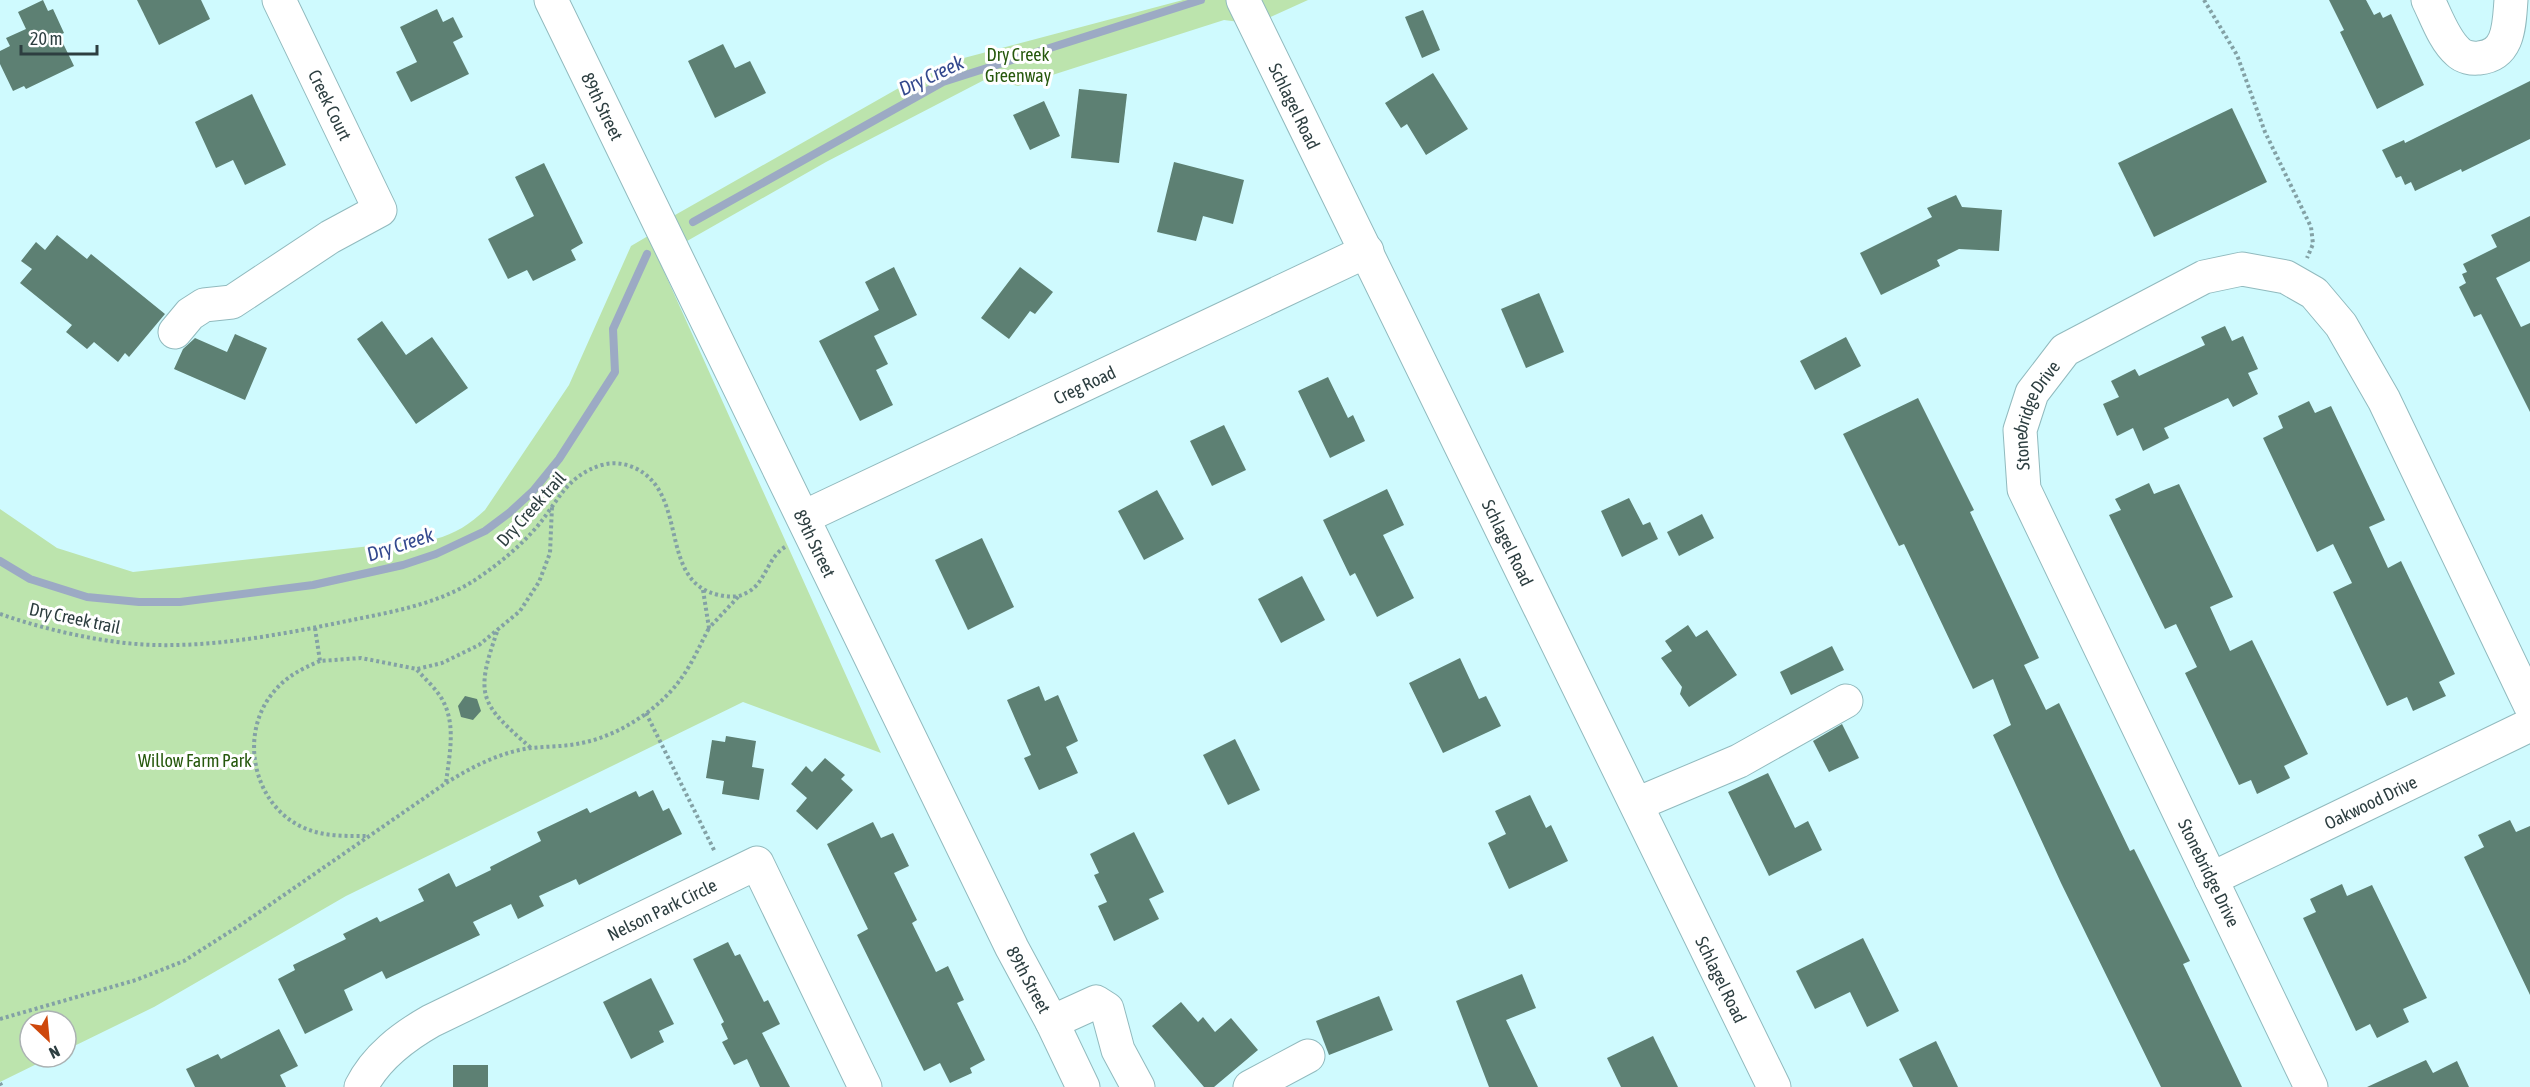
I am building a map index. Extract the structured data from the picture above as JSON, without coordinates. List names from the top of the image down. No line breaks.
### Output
{"streets":{"street":["Creek Court","89th Street","Schlagel Road","Creg Road","Stonebridge Drive","Oakwood Drive","Nelson Park Circle"],"path":["Dry Creek trail"]},"crossings":[["89th Street","Creg Road"],["Schlagel Road","Creg Road"],["Stonebridge Drive","Oakwood Drive"]],"water":["Dry Creek"],"parks":["Dry Creek Greenway","Willow Farm Park"],"scale_bar":"20 m","north":"bottom right"}
